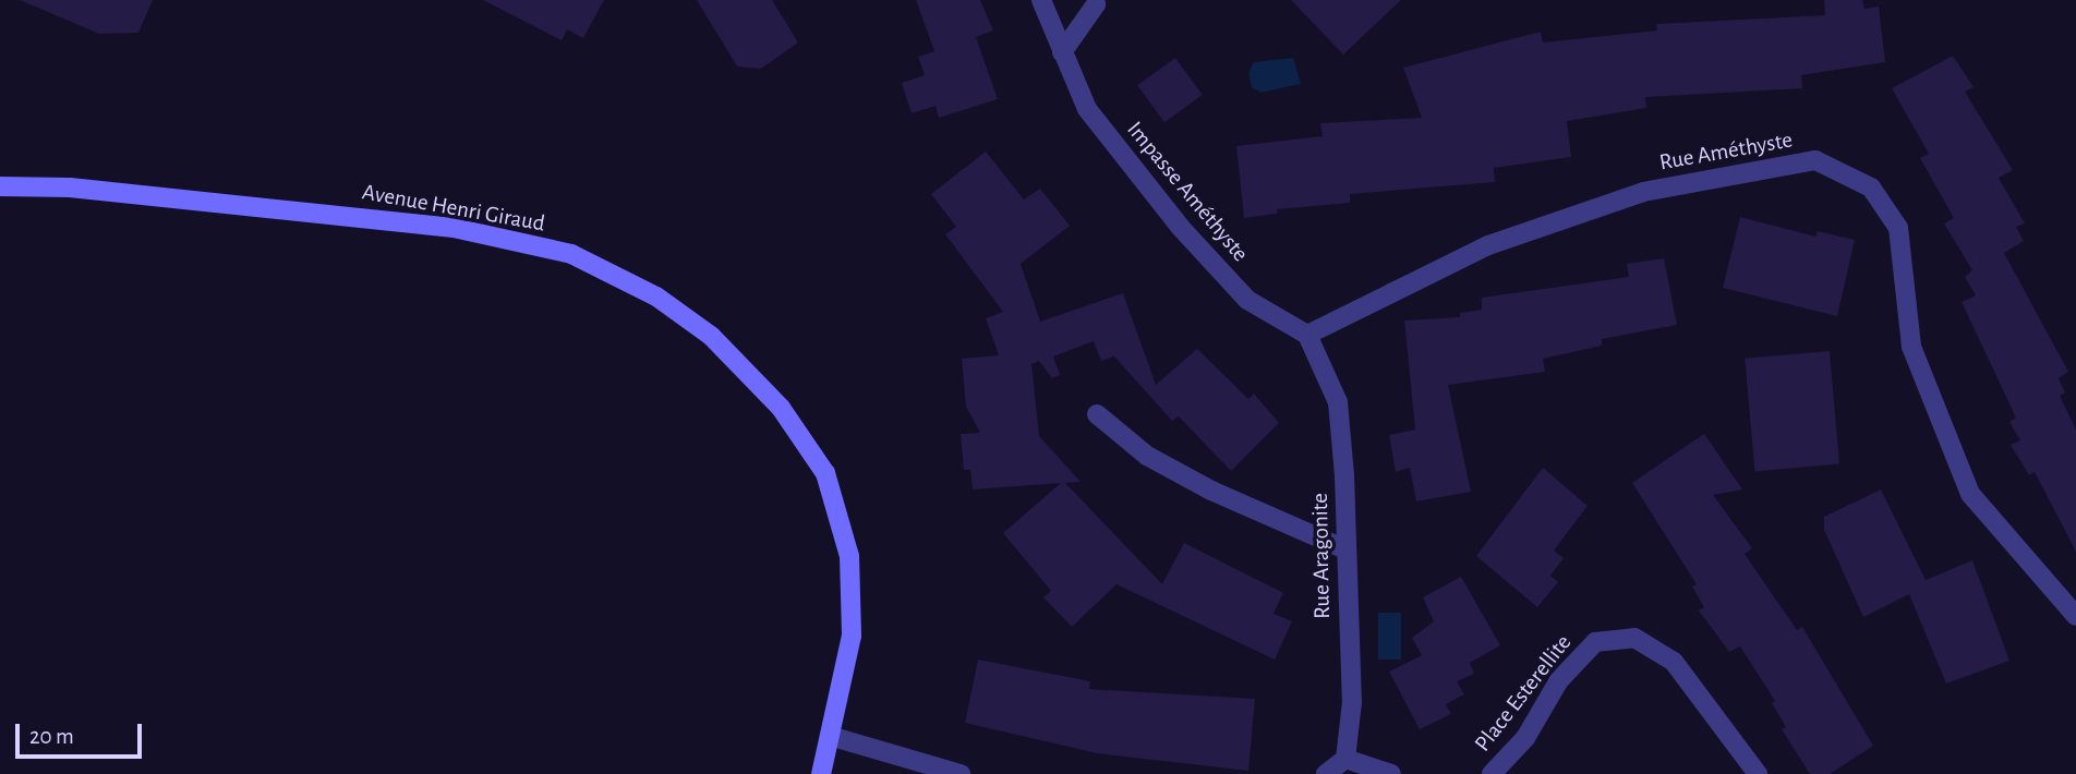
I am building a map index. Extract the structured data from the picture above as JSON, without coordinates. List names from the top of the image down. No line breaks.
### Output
{"streets":{"street":["Rue Améthyste","Impasse Améthyste","Avenue Henri Giraud","Rue Aragonite","Place Esterellite"]},"crossings":[["Rue Améthyste","Impasse Améthyste"],["Rue Améthyste","Rue Aragonite"],["Impasse Améthyste","Rue Aragonite"]],"scale_bar":"20 m"}
